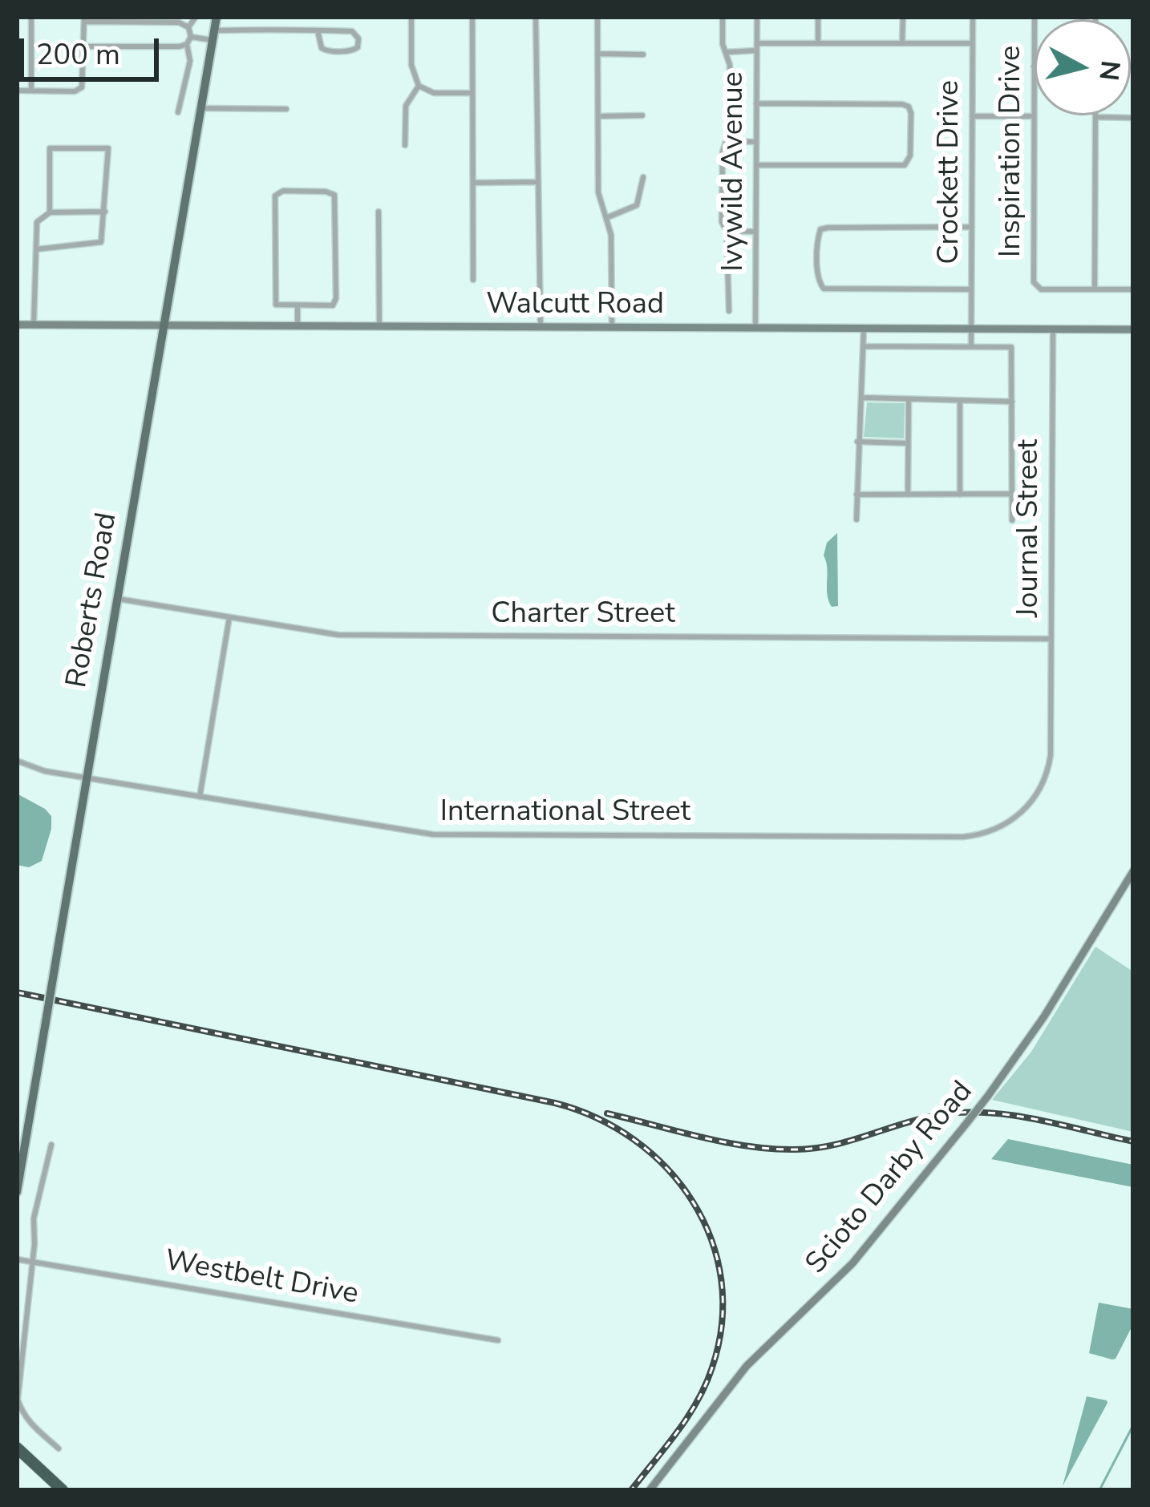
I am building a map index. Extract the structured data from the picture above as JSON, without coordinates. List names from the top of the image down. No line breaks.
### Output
{"streets":{"main road":["Roberts Road"],"street":["Inspiration Drive","Ivywild Avenue","Crockett Drive","Walcutt Road","Journal Street","Charter Street","International Street","Scioto Darby Road","Westbelt Drive"]},"crossings":[["Ivywild Avenue","Walcutt Road"],["Crockett Drive","Walcutt Road"],["Walcutt Road","Journal Street"],["Walcutt Road","Roberts Road"],["Journal Street","Charter Street"],["Journal Street","International Street"],["Roberts Road","Charter Street"],["Roberts Road","International Street"]],"scale_bar":"200 m","north":"right"}
